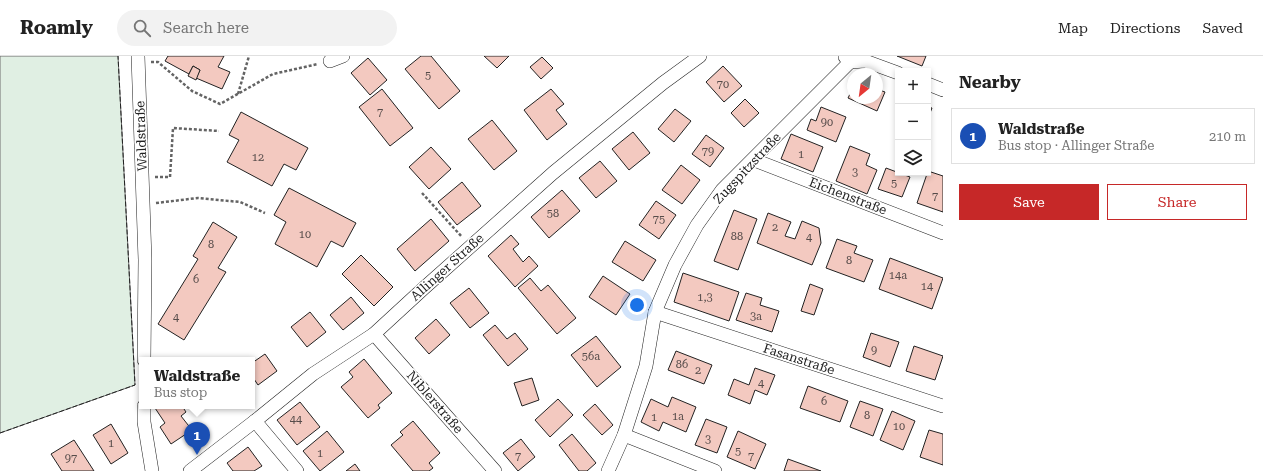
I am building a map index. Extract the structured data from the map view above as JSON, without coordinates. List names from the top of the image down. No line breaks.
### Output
{"streets":{"street":["Waldstraße","Zugspitzstraße","Eichenstraße","Allinger Straße","Fasanstraße","Niblerstraße"]},"crossings":[["Zugspitzstraße","Eichenstraße"],["Zugspitzstraße","Fasanstraße"],["Allinger Straße","Niblerstraße"]],"house_numbers":["5","70","7","90","79","1","12","3","5","7","58","75","2","10","88","4","8","8","14a","6","14","1,3","3a","4","9","56a","86","2","4","6","8","1a","1","44","10","3","1","5","1","7","7","97"],"north":"bottom left","page":{"header":"Roamly","search":"Search here","nav":["Map","Directions","Saved"],"heading":"Nearby","map_buttons":["+","−"],"list":[{"mark":"1","name":"Waldstraße","note":"Bus stop · Allinger Straße","value":"210 m"}],"buttons":["Save","Share"],"popup":["Waldstraße","Bus stop"],"pins":"1"}}
